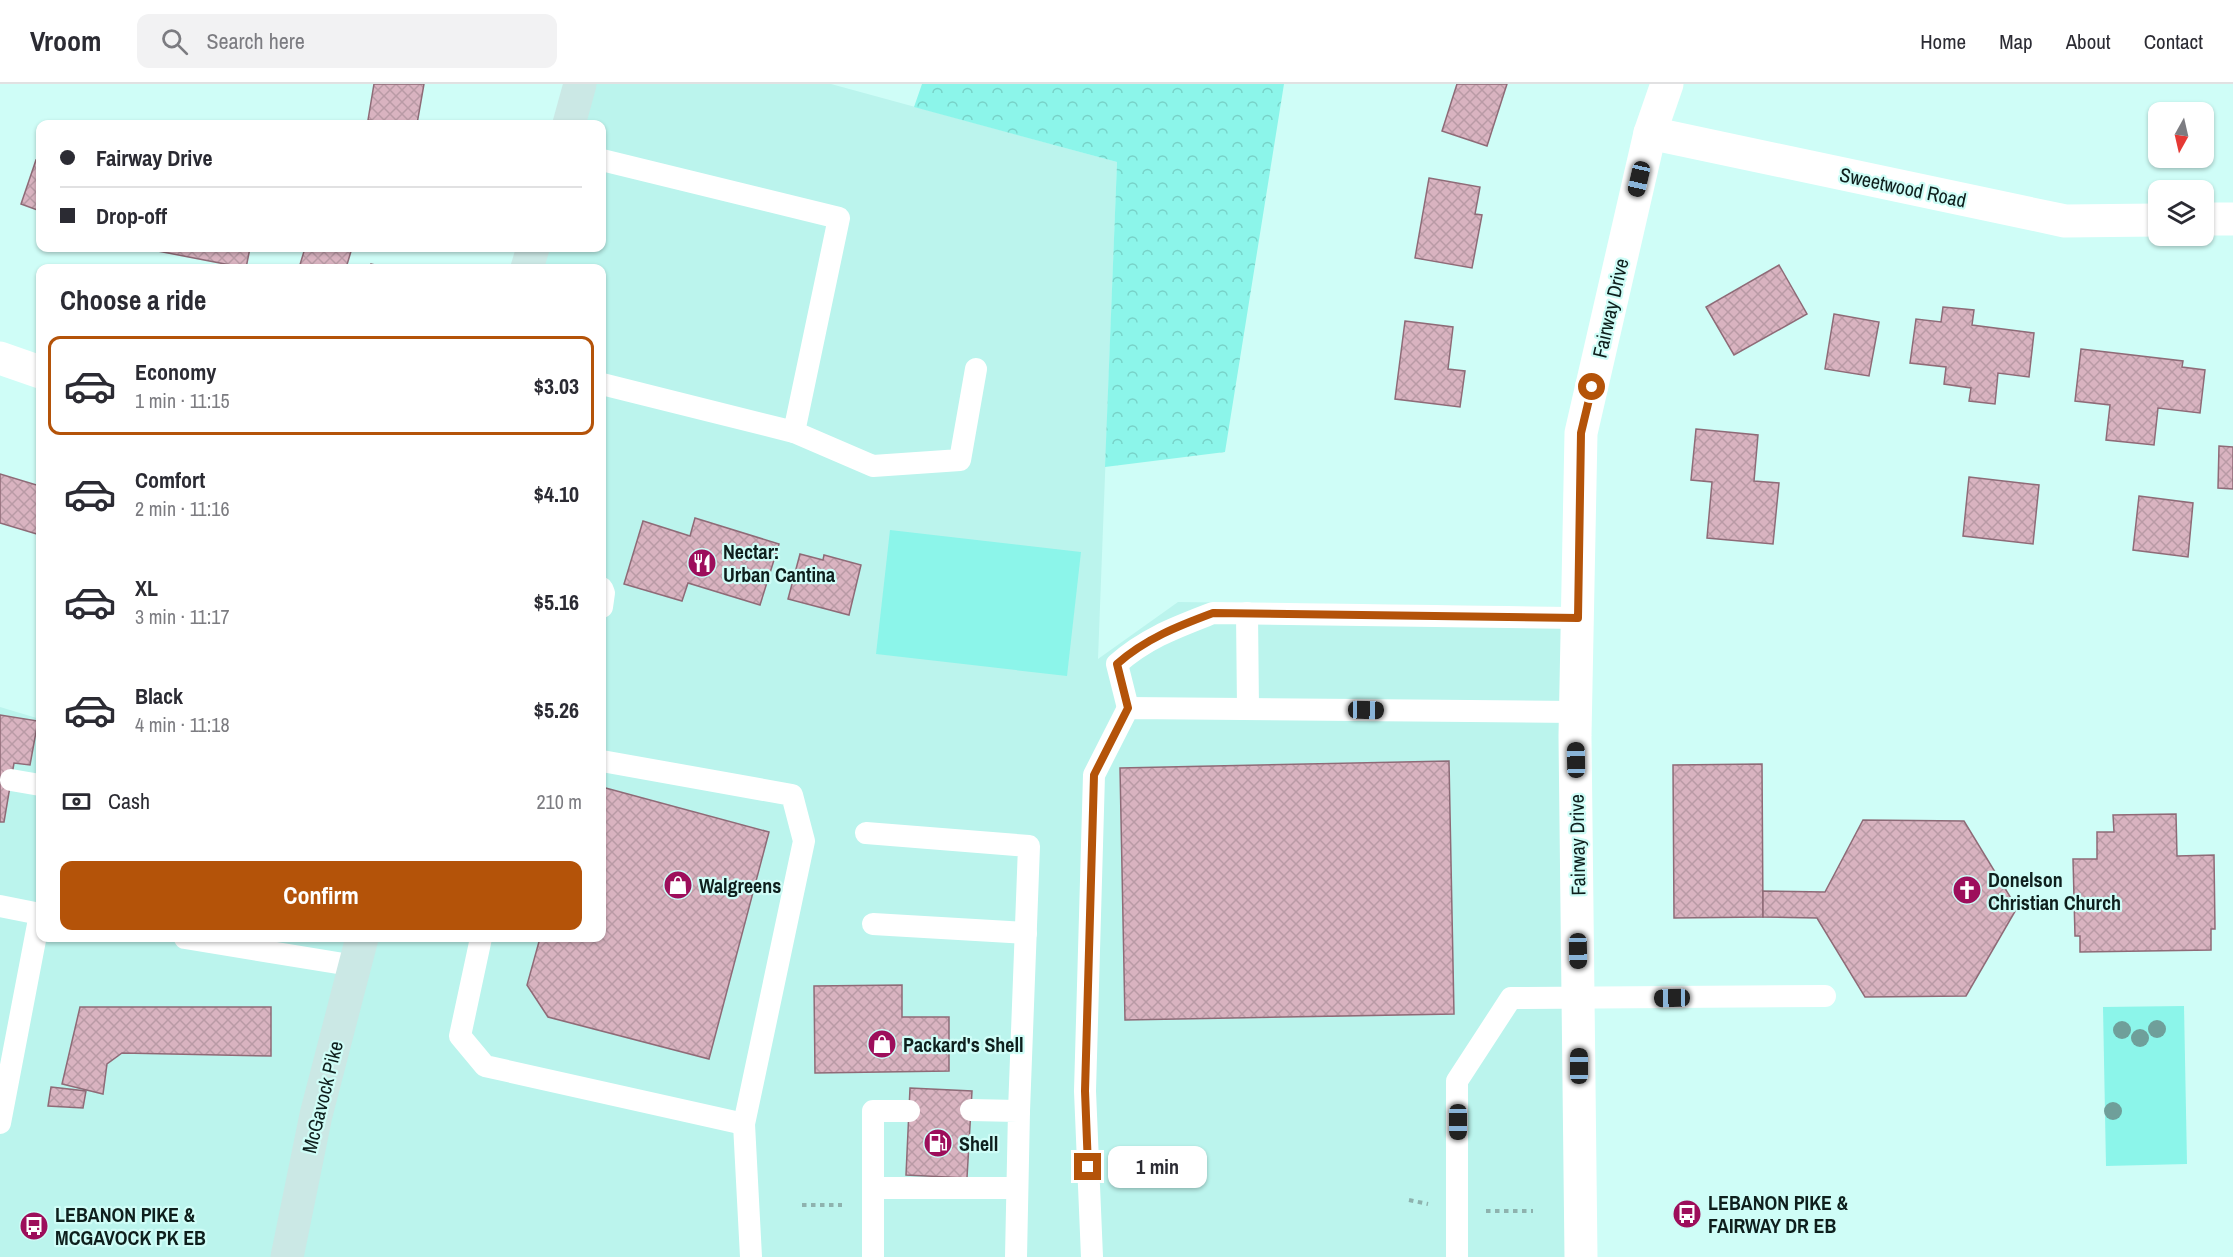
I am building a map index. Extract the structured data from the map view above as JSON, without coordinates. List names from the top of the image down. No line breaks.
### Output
{"streets":{"main road":["McGavock Pike"],"street":["Sweetwood Road","Fairway Drive"]},"crossings":[["Sweetwood Road","Fairway Drive"]],"places":{"restaurant":["Nectar: Urban Cantina"],"shop":["Walgreens","Packard's Shell"],"church":["Donelson Christian Church"],"fuel station":["Shell"],"bus stop":["LEBANON PIKE & FAIRWAY DR EB","LEBANON PIKE & MCGAVOCK PK EB"]},"north":"bottom","page":{"header":"Vroom","search":"Search here","nav":["Home","Map","About","Contact"],"banner":["Fairway Drive","Drop-off"],"heading":"Choose a ride","list":[{"name":"Economy","note":"1 min · 11:15","value":"$3.03"},{"name":"Comfort","note":"2 min · 11:16","value":"$4.10"},{"name":"XL","note":"3 min · 11:17","value":"$5.16"},{"name":"Black","note":"4 min · 11:18","value":"$5.26"}],"pay":["Cash","210 m"],"buttons":"Confirm","bubble":"1 min"}}
